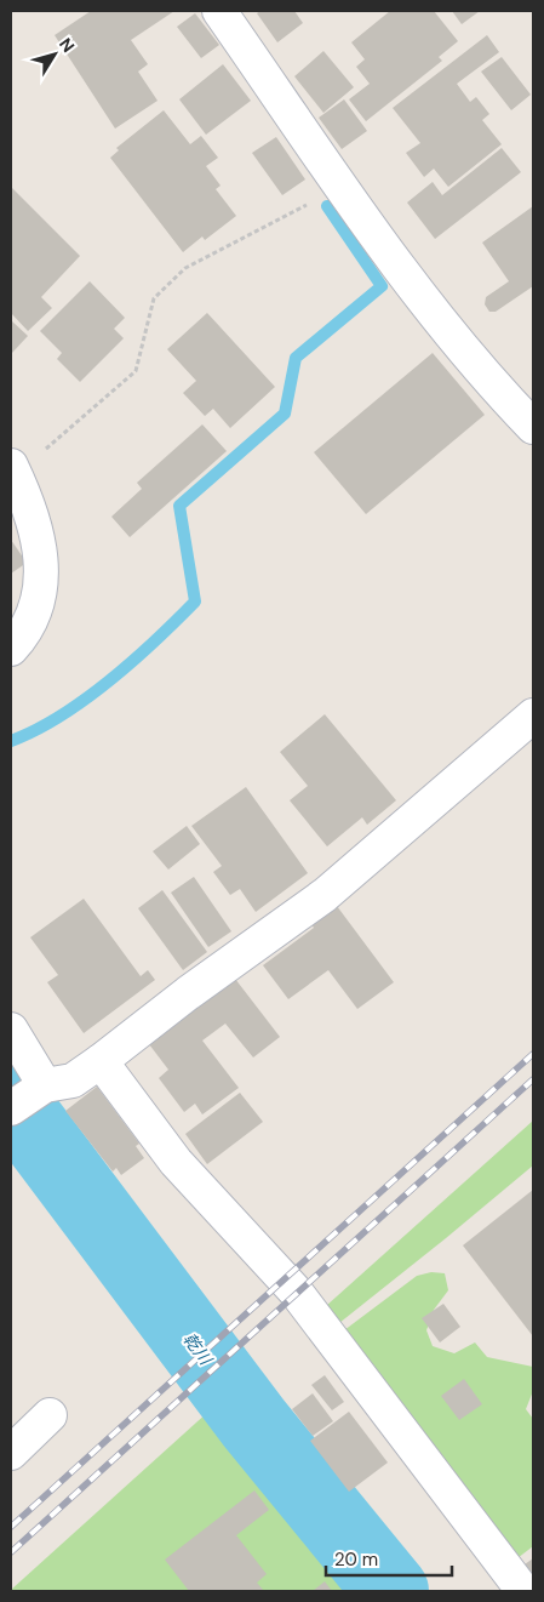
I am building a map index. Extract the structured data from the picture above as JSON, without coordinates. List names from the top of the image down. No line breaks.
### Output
{"water":["乾川"],"scale_bar":"20 m","north":"top right"}
